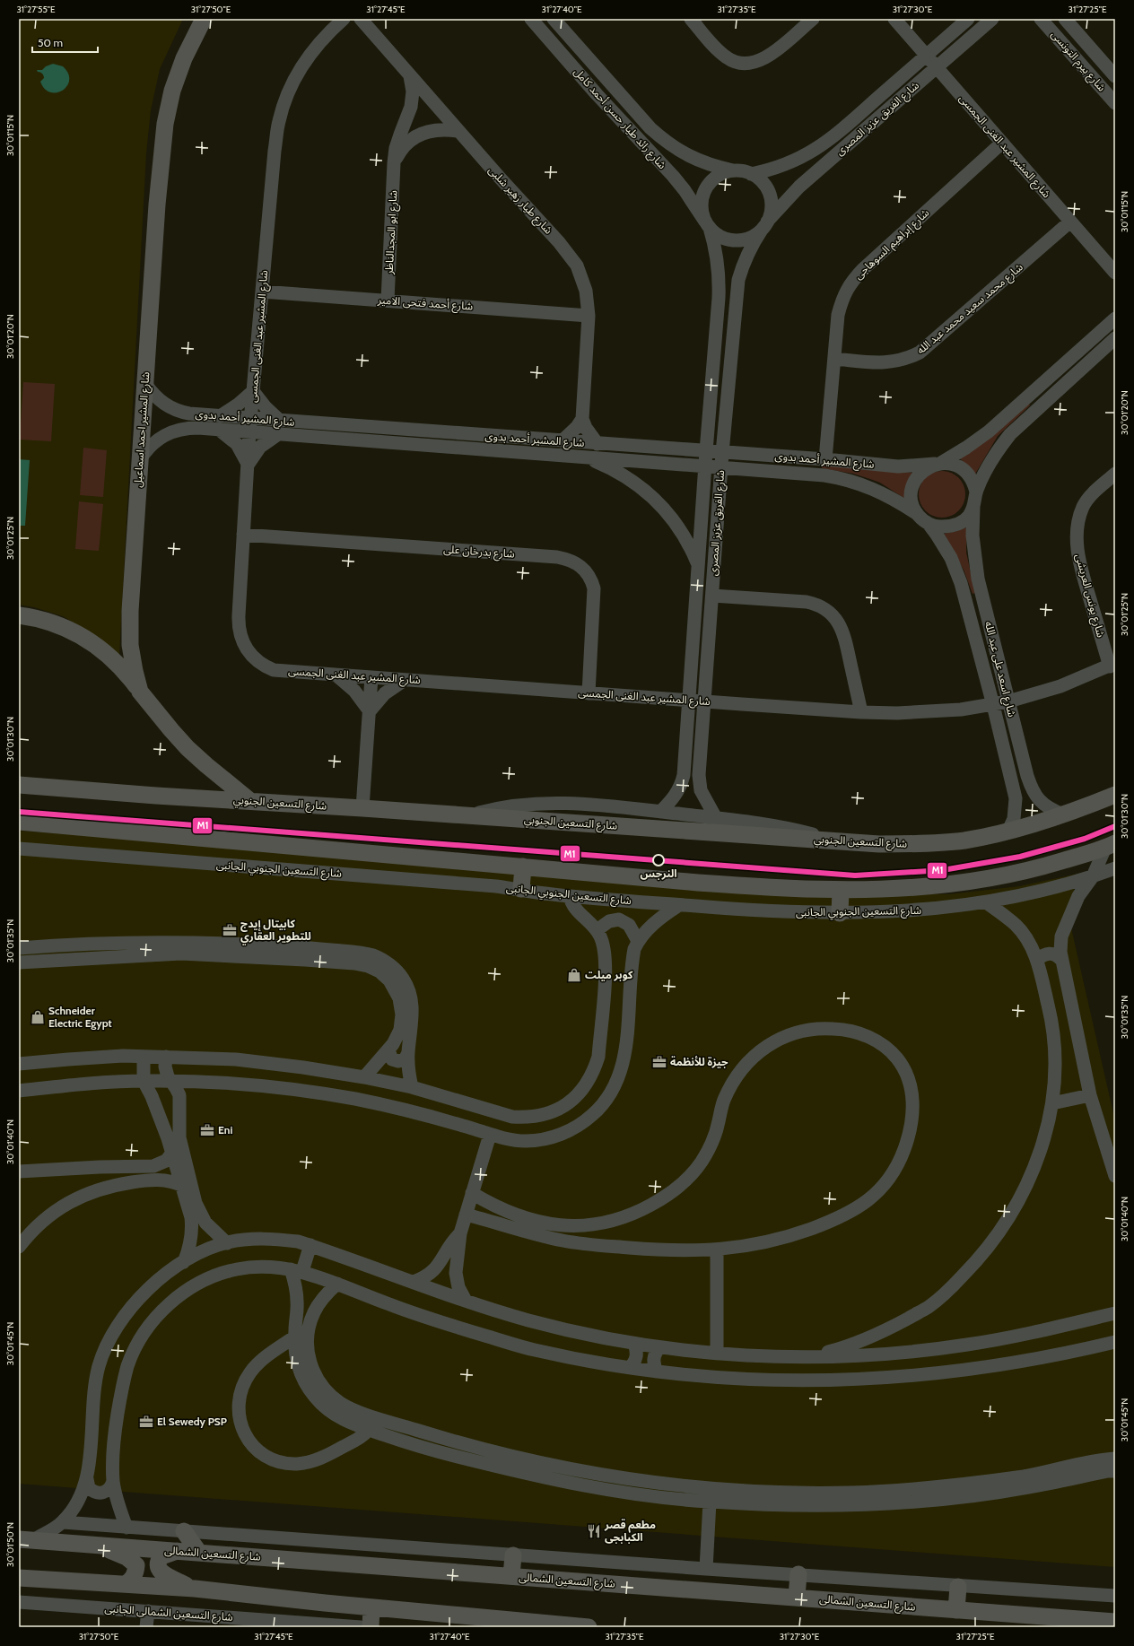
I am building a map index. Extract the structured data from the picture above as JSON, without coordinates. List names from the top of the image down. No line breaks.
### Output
{"streets":{"main road":["شارع المشير احمد اسماعيل","شارع التسعين الجنوبي","شارع التسعين الشمالى"],"street":["شارع بيرم التونسى","شارع رائد طيار حسن أحمد كامل","شارع الفريق عزيز المصرى","شارع المشير عبد الغنى الجمسى","شارع طيار زهير شلبى","شارع ابو المجدالناظر","شارع إبراهيم السوهاجى","شارع أحمد فتحى الامير","شارع محمد سعيد محمد عبد الله","شارع المشير أحمد بدوى","شارع بدرخان على","شارع يونس العريشى","شارع اسعد على عبد الله","شارع التسعين الجنوبي الجانبى","شارع التسعين الشمالى الجانبى"]},"crossings":[["شارع رائد طيار حسن أحمد كامل","شارع الفريق عزيز المصرى"],["شارع الفريق عزيز المصرى","شارع المشير عبد الغنى الجمسى"],["شارع الفريق عزيز المصرى","شارع المشير أحمد بدوى"],["شارع المشير عبد الغنى الجمسى","شارع إبراهيم السوهاجى"],["شارع المشير عبد الغنى الجمسى","شارع أحمد فتحى الامير"],["شارع المشير عبد الغنى الجمسى","شارع محمد سعيد محمد عبد الله"],["شارع المشير عبد الغنى الجمسى","شارع المشير أحمد بدوى"],["شارع المشير عبد الغنى الجمسى","شارع بدرخان على"],["شارع المشير عبد الغنى الجمسى","شارع يونس العريشى"],["شارع المشير عبد الغنى الجمسى","شارع اسعد على عبد الله"],["شارع طيار زهير شلبى","شارع ابو المجدالناظر"],["شارع طيار زهير شلبى","شارع أحمد فتحى الامير"],["شارع ابو المجدالناظر","شارع أحمد فتحى الامير"],["شارع إبراهيم السوهاجى","شارع محمد سعيد محمد عبد الله"],["شارع إبراهيم السوهاجى","شارع المشير أحمد بدوى"],["شارع المشير أحمد بدوى","شارع المشير احمد اسماعيل"],["شارع المشير أحمد بدوى","شارع اسعد على عبد الله"],["شارع المشير احمد اسماعيل","شارع التسعين الجنوبي"],["شارع اسعد على عبد الله","شارع التسعين الجنوبي"]],"places":{"other":["النرجس"],"office":["كابيتال إيدج للتطوير العقاري","جيزة للأنظمة","Eni","El Sewedy PSP"],"shop":["كوبر ميلت","Schneider Electric Egypt"],"restaurant":["مطعم قصر الكبابجى"]},"lines":["transit line M1"],"scale_bar":"50 m","coordinates":["31°27'55\"E","31°27'50\"E","31°27'45\"E","31°27'40\"E","31°27'35\"E","31°27'30\"E","31°27'25\"E","30°01'15\"N","30°01'20\"N","30°01'25\"N","30°01'30\"N","30°01'35\"N","30°01'40\"N","30°01'45\"N","30°01'50\"N"]}
